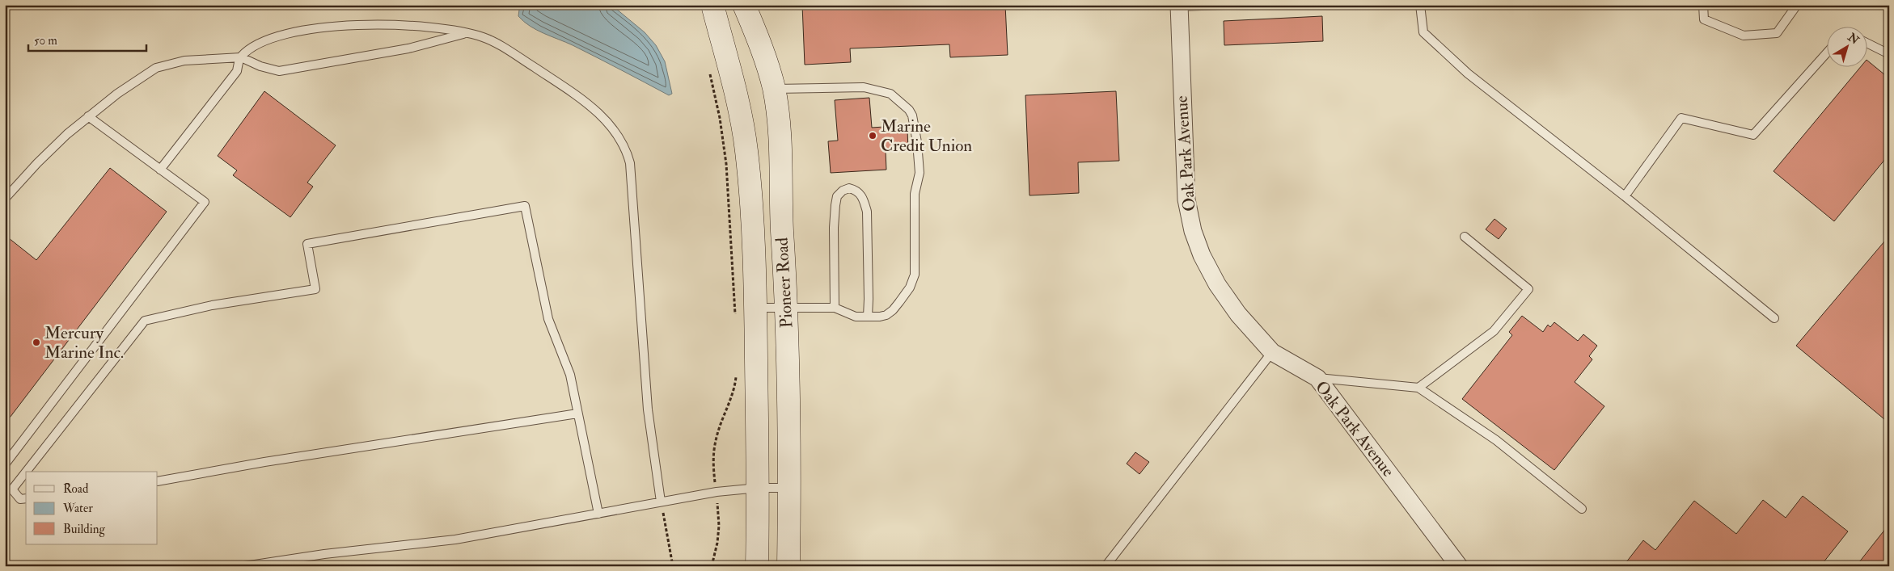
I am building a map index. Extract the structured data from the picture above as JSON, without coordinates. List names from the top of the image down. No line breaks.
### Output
{"streets":{"main road":["Pioneer Road"],"street":["Oak Park Avenue"]},"places":["Marine Credit Union","Mercury Marine Inc."],"legend":["Road","Water","Building"],"scale_bar":"50 m","north":"top right"}
